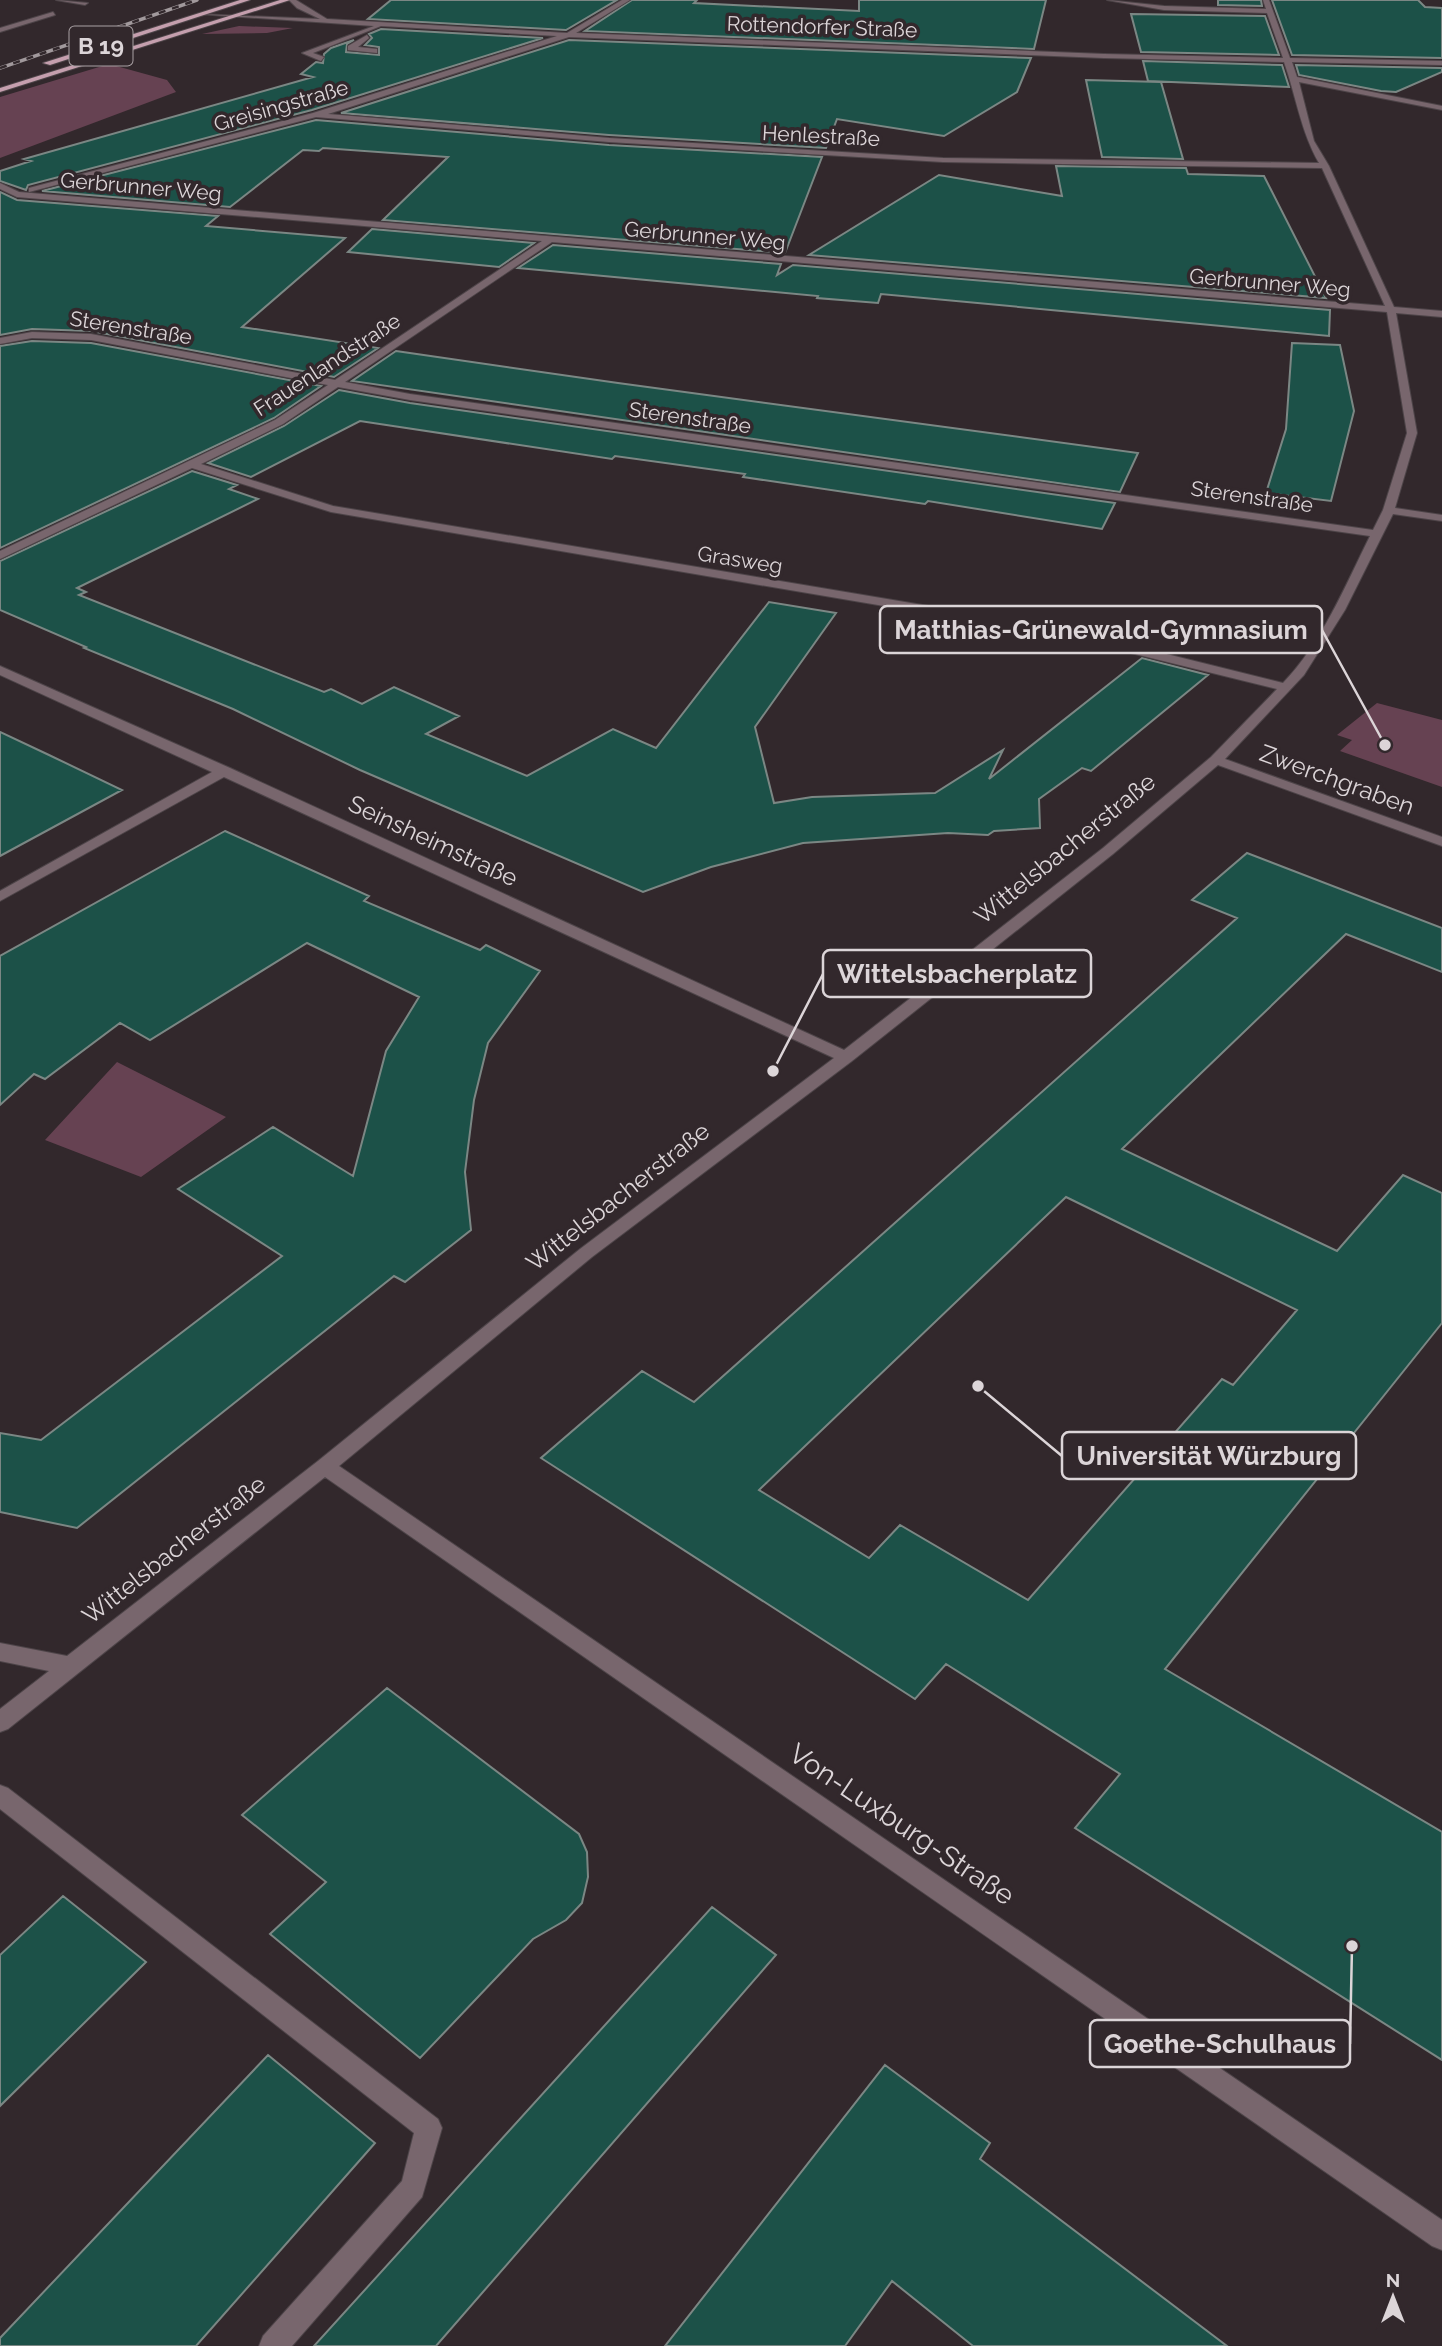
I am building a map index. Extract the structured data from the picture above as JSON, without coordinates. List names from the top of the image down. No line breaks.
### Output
{"streets":{"main road":["B 19"],"street":["Rottendorfer Straße","Greisingstraße","Henlestraße","Gerbrunner Weg","Sterenstraße","Frauenlandstraße","Grasweg","Zwerchgraben","Seinsheimstraße","Wittelsbacherstraße","Von-Luxburg-Straße"]},"crossings":[["Rottendorfer Straße","B 19"],["Rottendorfer Straße","Greisingstraße"],["Rottendorfer Straße","Wittelsbacherstraße"],["Greisingstraße","Henlestraße"],["Greisingstraße","Gerbrunner Weg"],["Henlestraße","Wittelsbacherstraße"],["Gerbrunner Weg","Frauenlandstraße"],["Gerbrunner Weg","Wittelsbacherstraße"],["Sterenstraße","Frauenlandstraße"],["Sterenstraße","Wittelsbacherstraße"],["Frauenlandstraße","Grasweg"],["Grasweg","Wittelsbacherstraße"],["Zwerchgraben","Wittelsbacherstraße"],["Seinsheimstraße","Wittelsbacherstraße"],["Wittelsbacherstraße","Von-Luxburg-Straße"]],"places":["Matthias-Grünewald-Gymnasium","Wittelsbacherplatz","Universität Würzburg","Goethe-Schulhaus"],"north":"top"}
